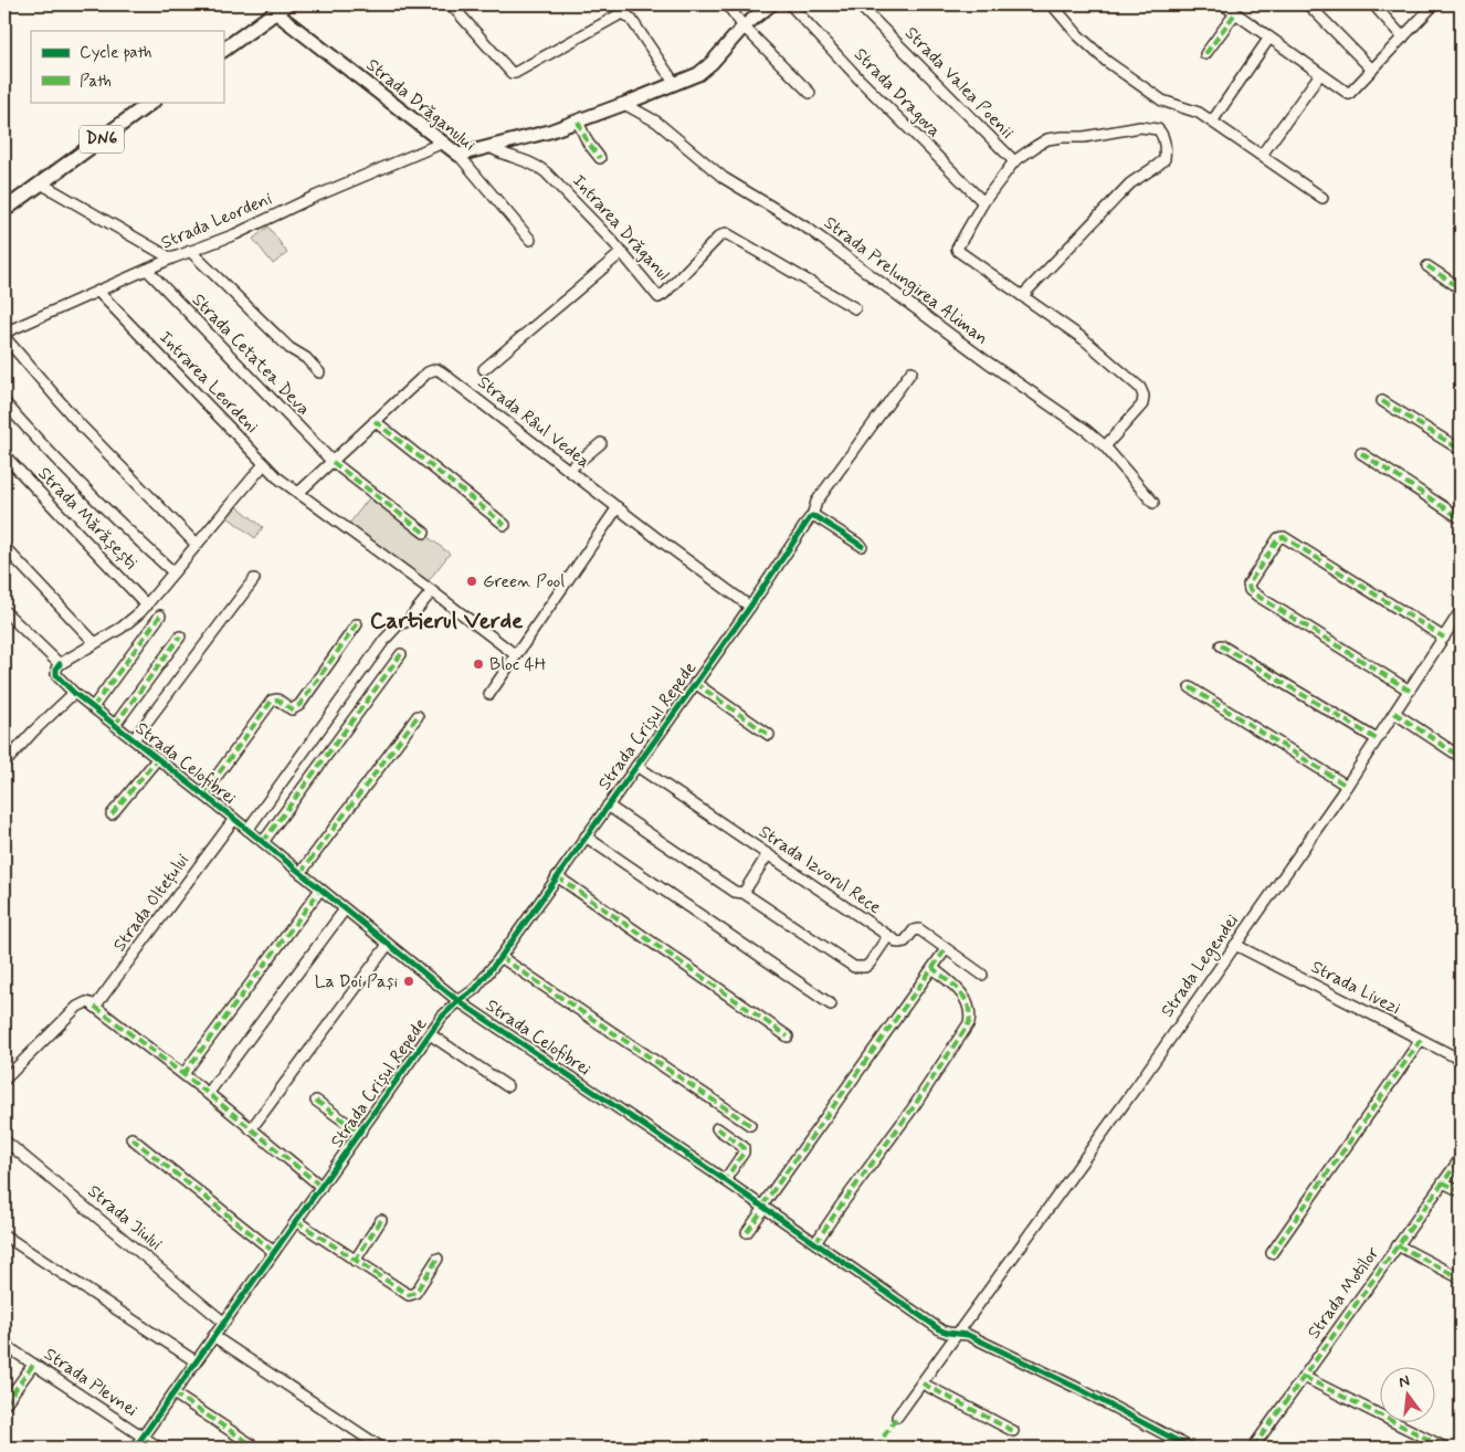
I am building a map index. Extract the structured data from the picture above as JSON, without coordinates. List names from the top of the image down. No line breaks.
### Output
{"streets":{"main road":["DN6"],"street":["Strada Valea Poenii","Strada Dragova","Strada Drăganului","Strada Leordeni","Intrarea Drăganul","Strada Prelungirea Aliman","Strada Cetatea Deva","Intrarea Leordeni","Strada Râul Vedea","Strada Mărășești","Strada Crișul Repede","Strada Celofibrei","Strada Izvorul Rece","Strada Oltețului","Strada Legendei","Strada Livezi","Strada Jiului","Strada Motilor","Strada Plevnei"]},"crossings":[["Strada Drăganului","Strada Leordeni"],["Strada Leordeni","Strada Cetatea Deva"],["Strada Leordeni","Intrarea Leordeni"],["Intrarea Drăganul","Strada Râul Vedea"],["Strada Râul Vedea","Strada Crișul Repede"],["Strada Crișul Repede","Strada Celofibrei"],["Strada Crișul Repede","Strada Izvorul Rece"],["Strada Crișul Repede","Strada Jiului"],["Strada Crișul Repede","Strada Plevnei"],["Strada Celofibrei","Strada Oltețului"],["Strada Celofibrei","Strada Legendei"],["Strada Legendei","Strada Livezi"]],"districts":["Cartierul Verde"],"places":["Green Pool","Bloc 4H","La Doi Pași"],"legend":["Cycle path","Path"],"north":"top"}
